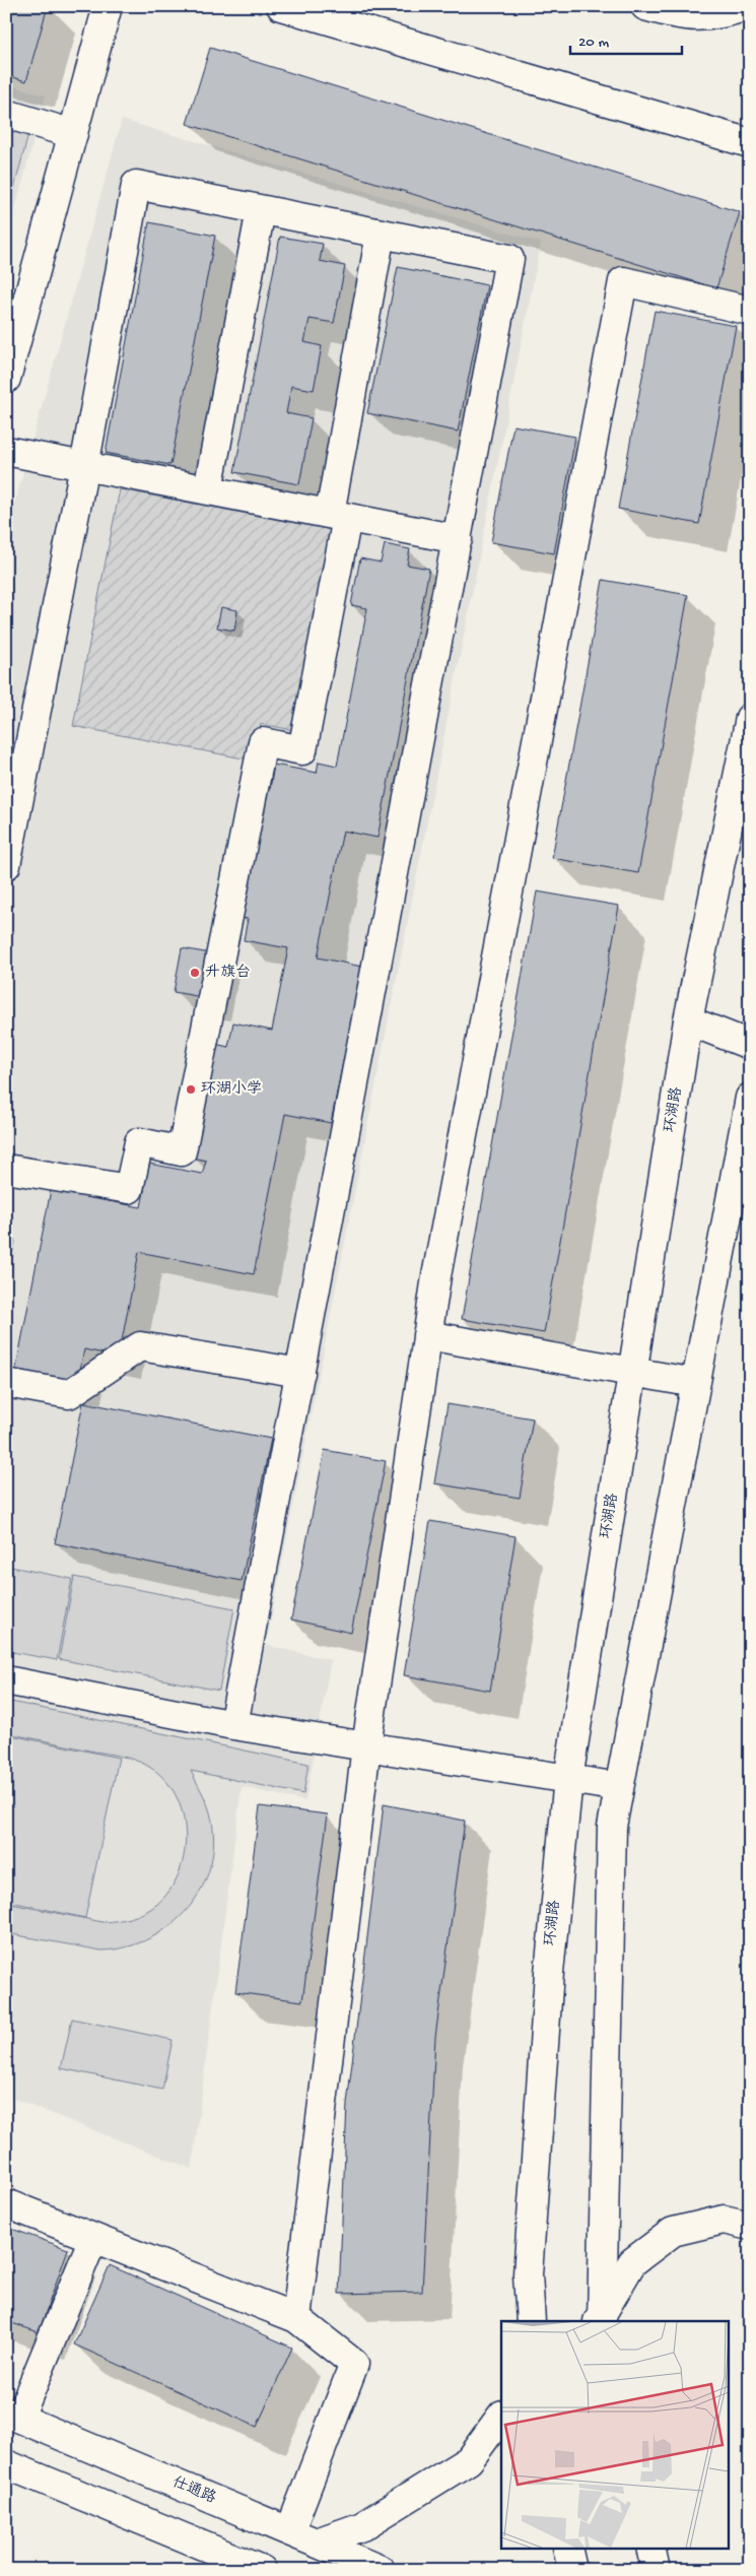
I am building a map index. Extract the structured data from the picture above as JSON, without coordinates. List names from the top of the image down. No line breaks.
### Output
{"streets":{"main road":["环湖路","仕通路"]},"places":["升旗台","环湖小学"],"scale_bar":"20 m"}
